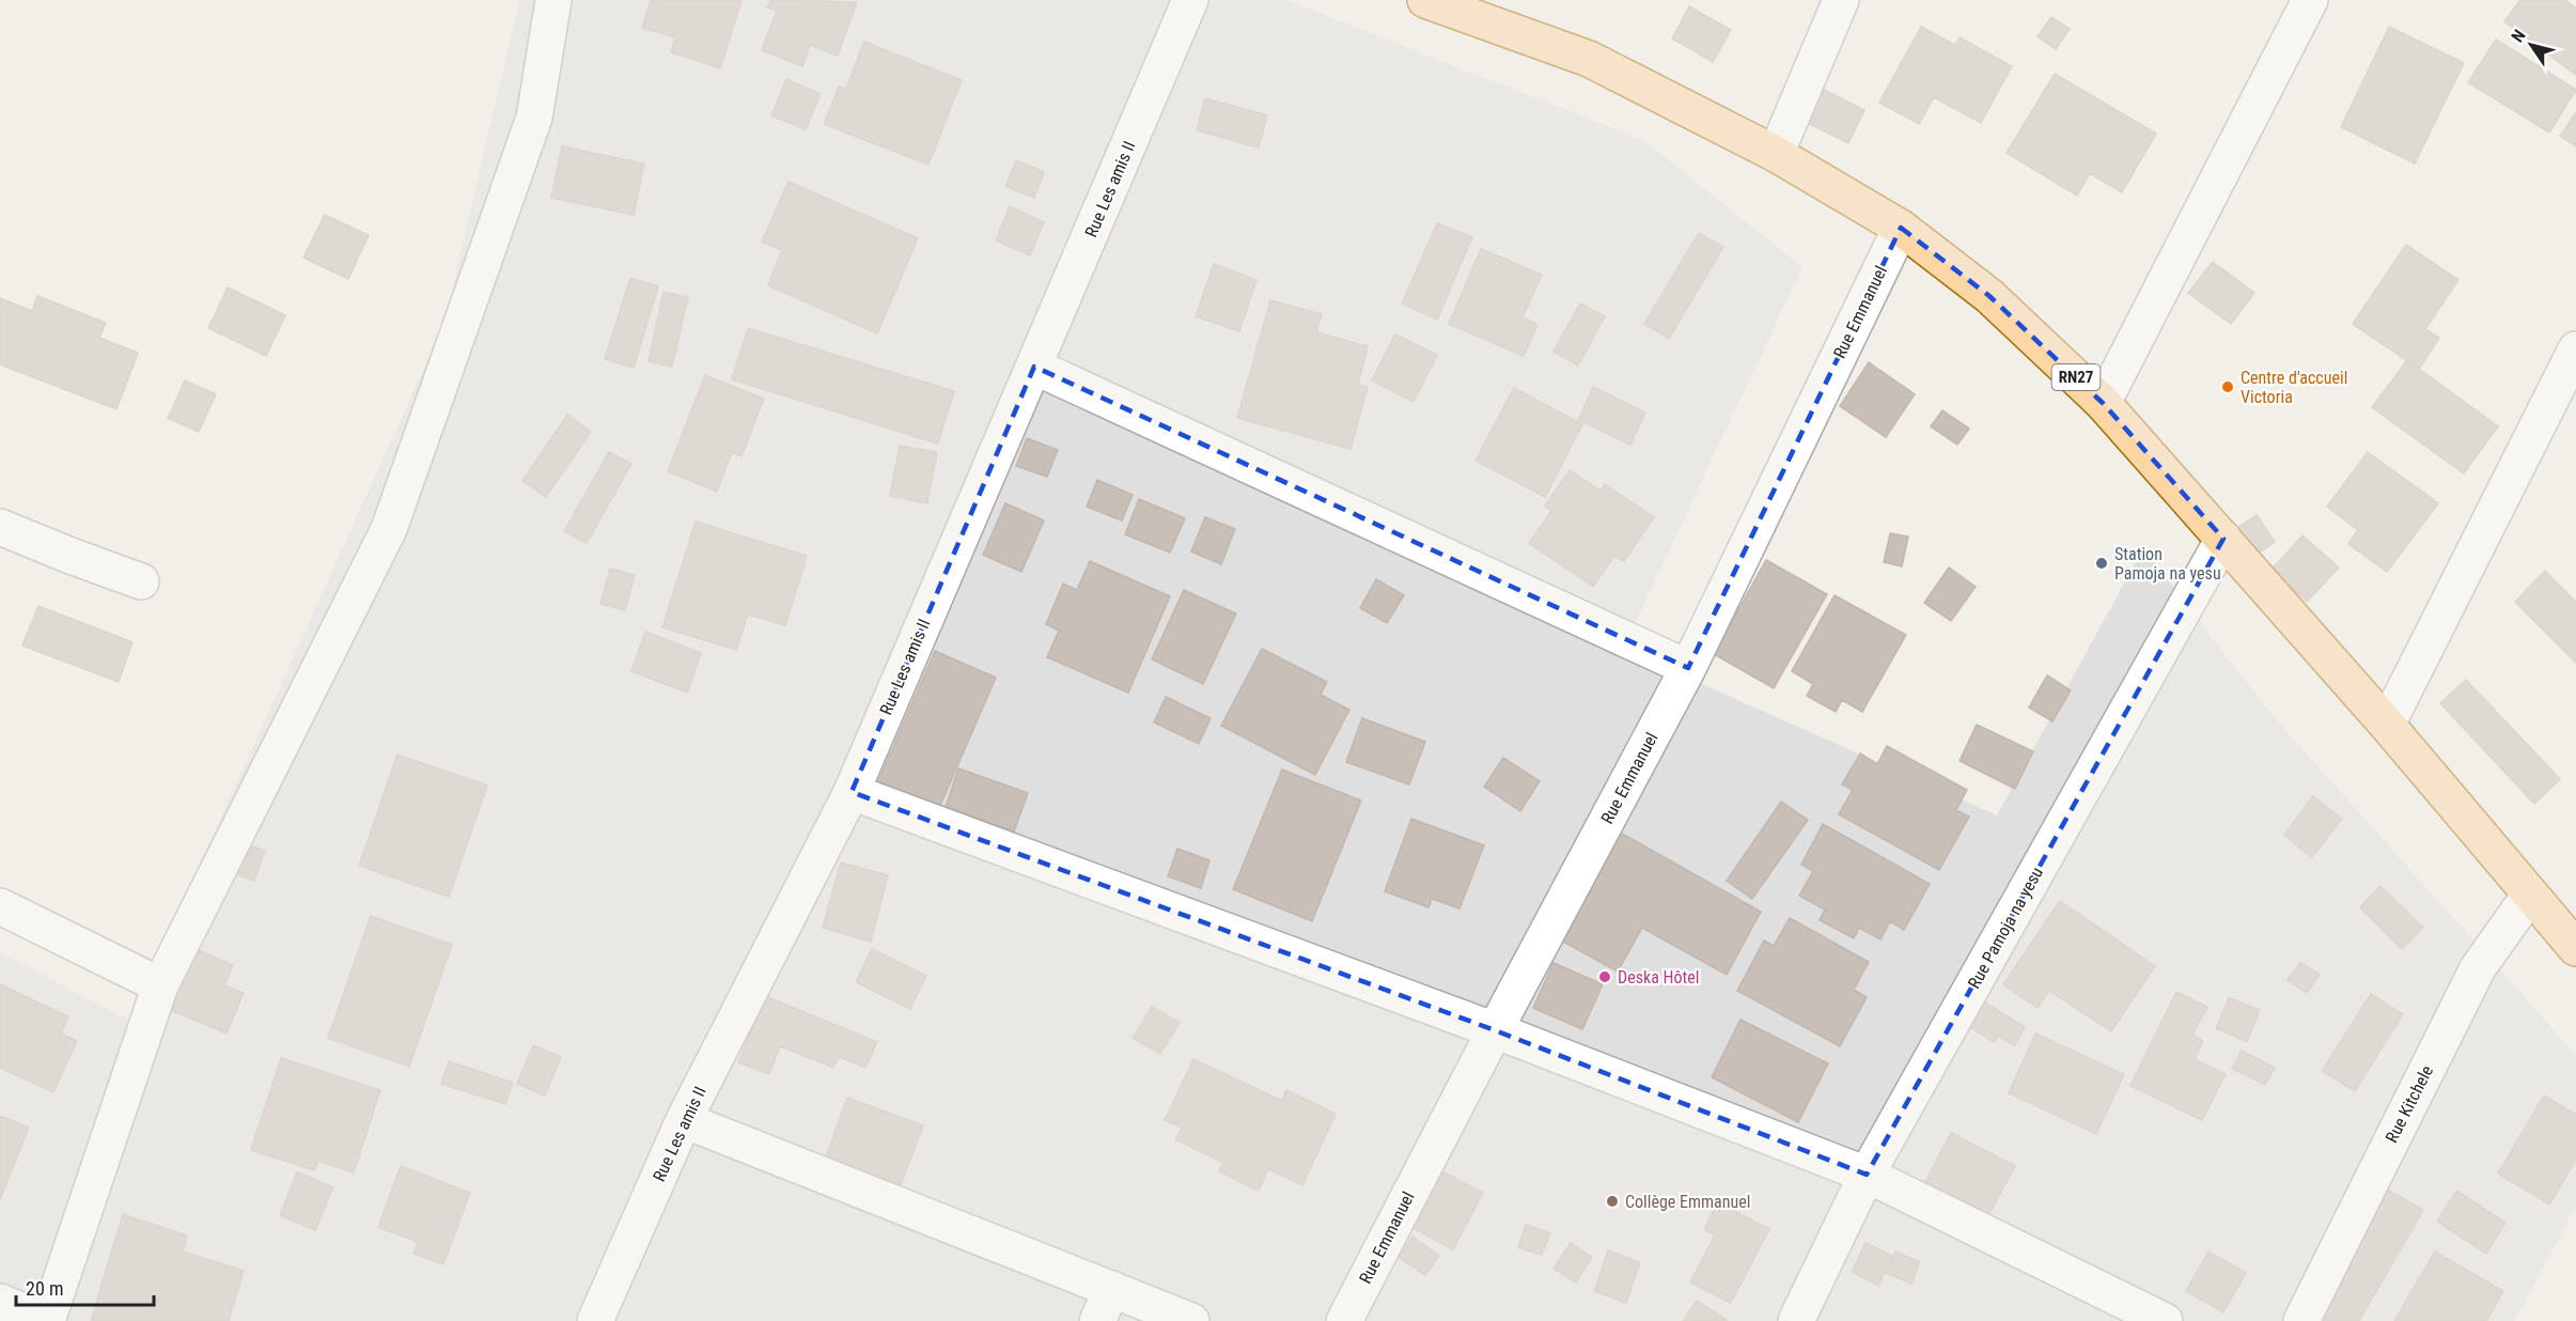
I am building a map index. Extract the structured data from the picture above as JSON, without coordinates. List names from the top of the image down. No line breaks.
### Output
{"streets":{"main road":["RN27"],"street":["Rue Les amis II","Rue Emmanuel","Rue Pamoja na yesu","Rue Kitchele"]},"crossings":[["Rue Emmanuel","RN27"],["RN27","Rue Pamoja na yesu"],["RN27","Rue Kitchele"]],"places":["Centre d'accueil Victoria","Station Pamoja na yesu","Deska Hôtel","Collège Emmanuel"],"scale_bar":"20 m","north":"top left"}
